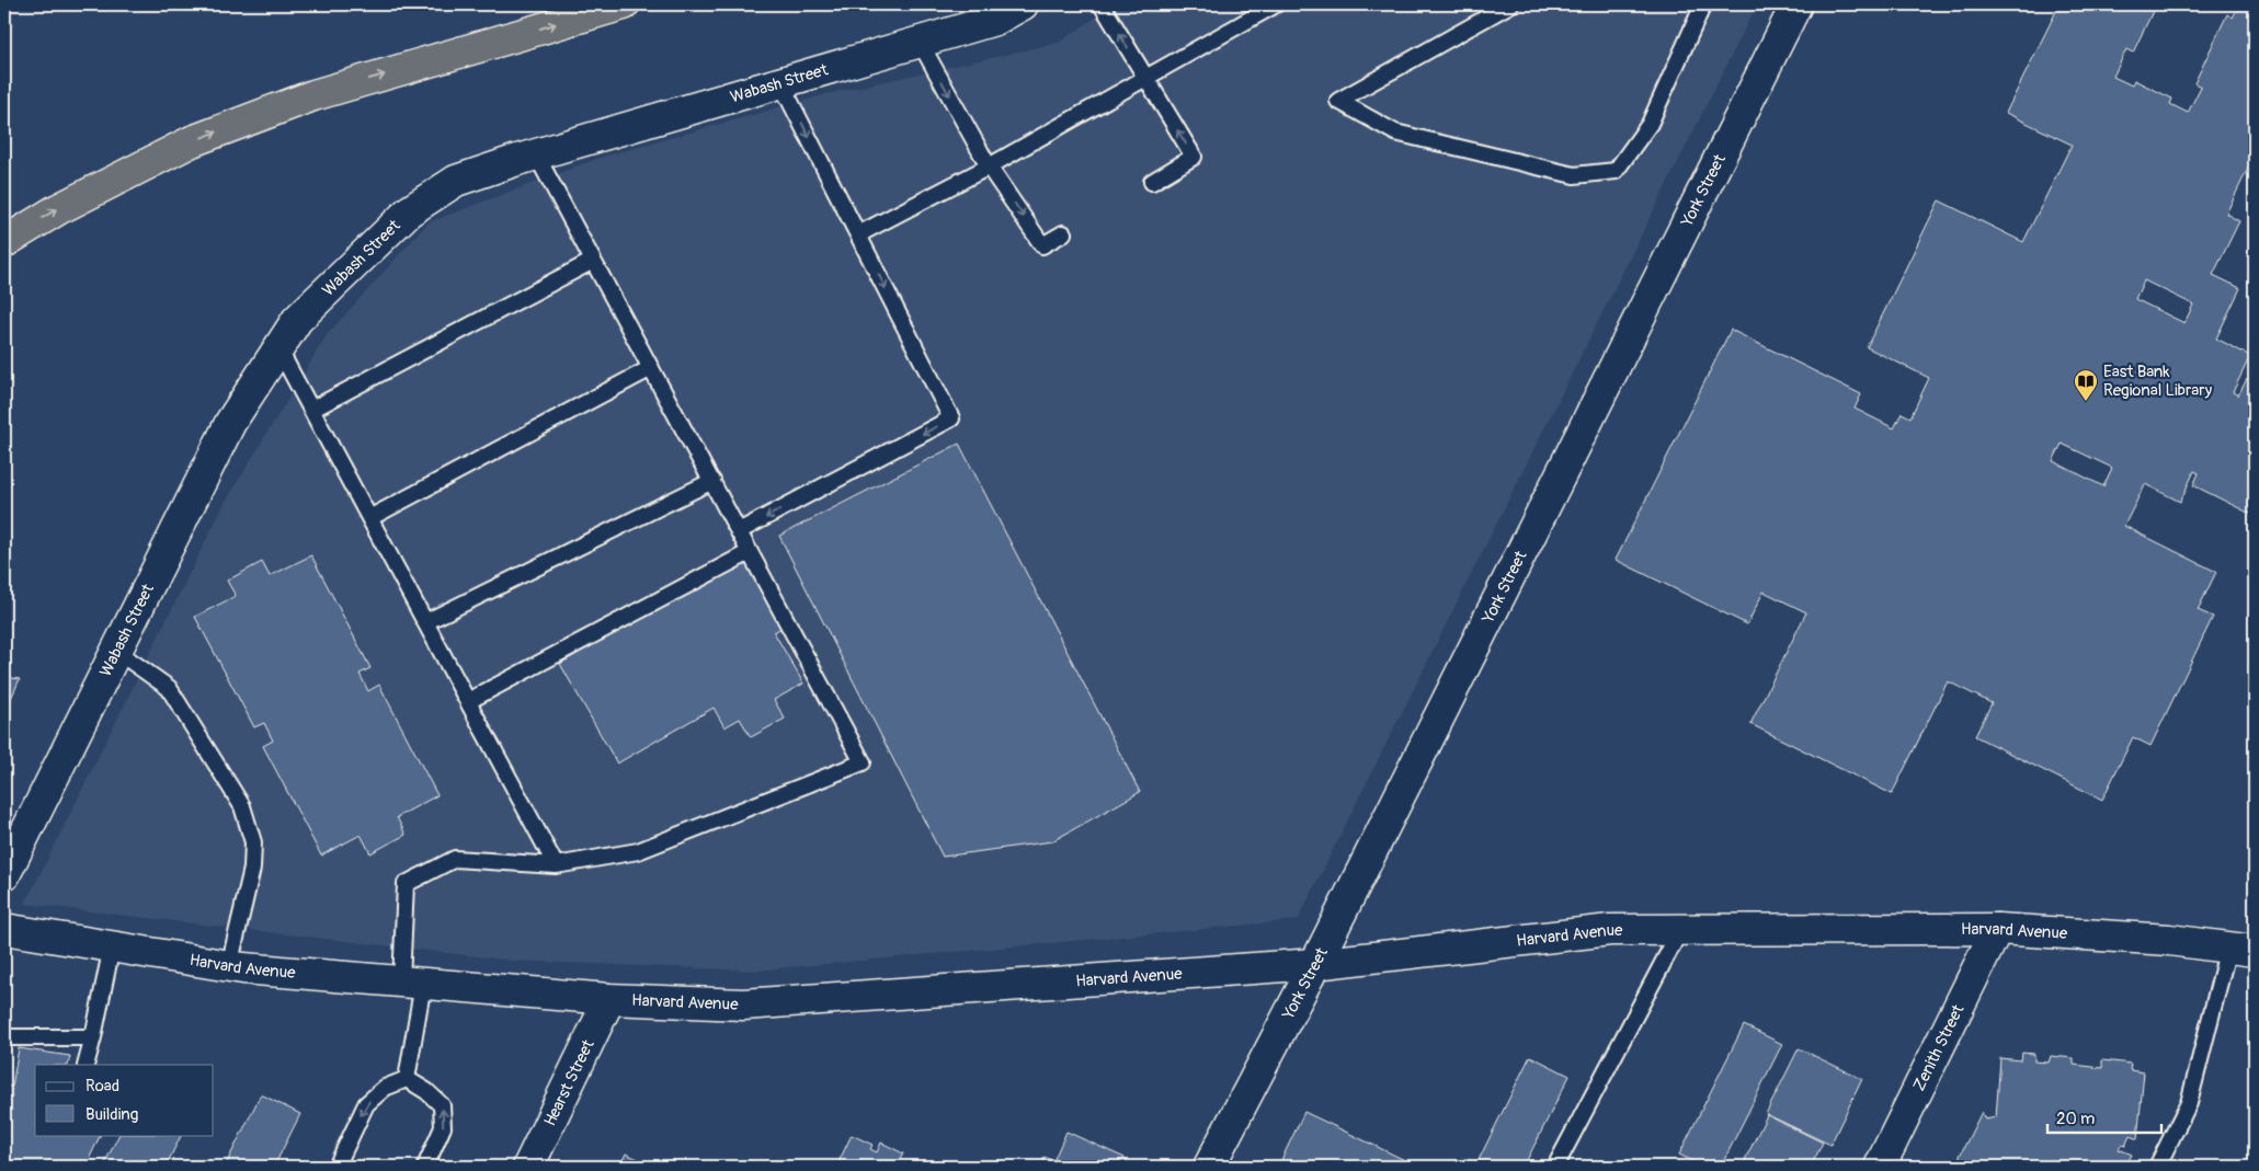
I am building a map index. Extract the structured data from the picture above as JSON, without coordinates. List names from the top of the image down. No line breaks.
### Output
{"streets":{"street":["Wabash Street","York Street","Harvard Avenue","Zenith Street","Hearst Street"]},"crossings":[["York Street","Harvard Avenue"],["Harvard Avenue","Zenith Street"],["Harvard Avenue","Hearst Street"]],"places":{"library":["East Bank Regional Library"]},"legend":["Road","Building"],"scale_bar":"20 m"}
